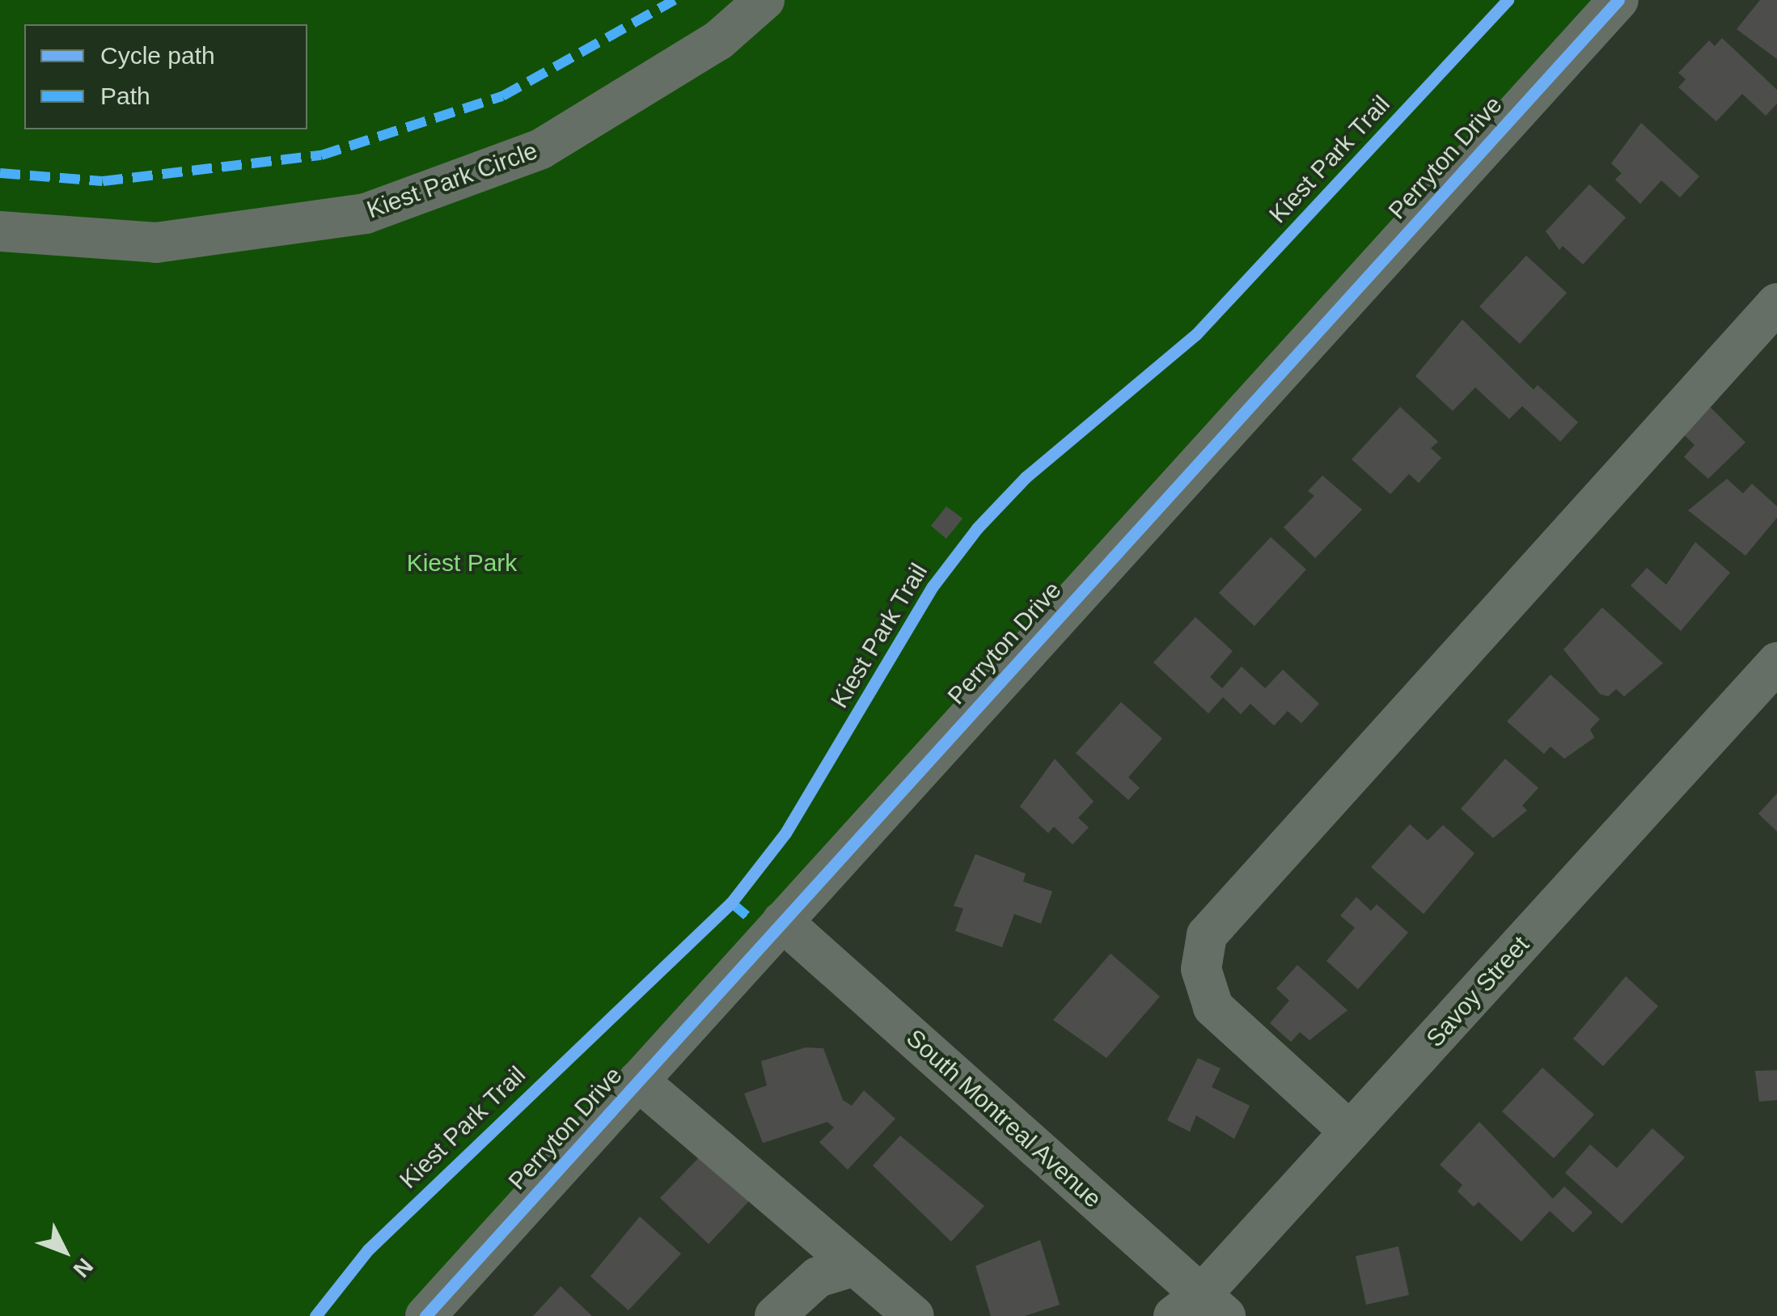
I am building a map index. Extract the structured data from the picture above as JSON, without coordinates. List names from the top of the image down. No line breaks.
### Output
{"streets":{"street":["Perryton Drive","Kiest Park Circle","Savoy Street","South Montreal Avenue"],"cycle path":["Kiest Park Trail"]},"crossings":[["Perryton Drive","South Montreal Avenue"],["Savoy Street","South Montreal Avenue"]],"parks":["Kiest Park"],"legend":["Cycle path","Path"],"north":"bottom right"}
